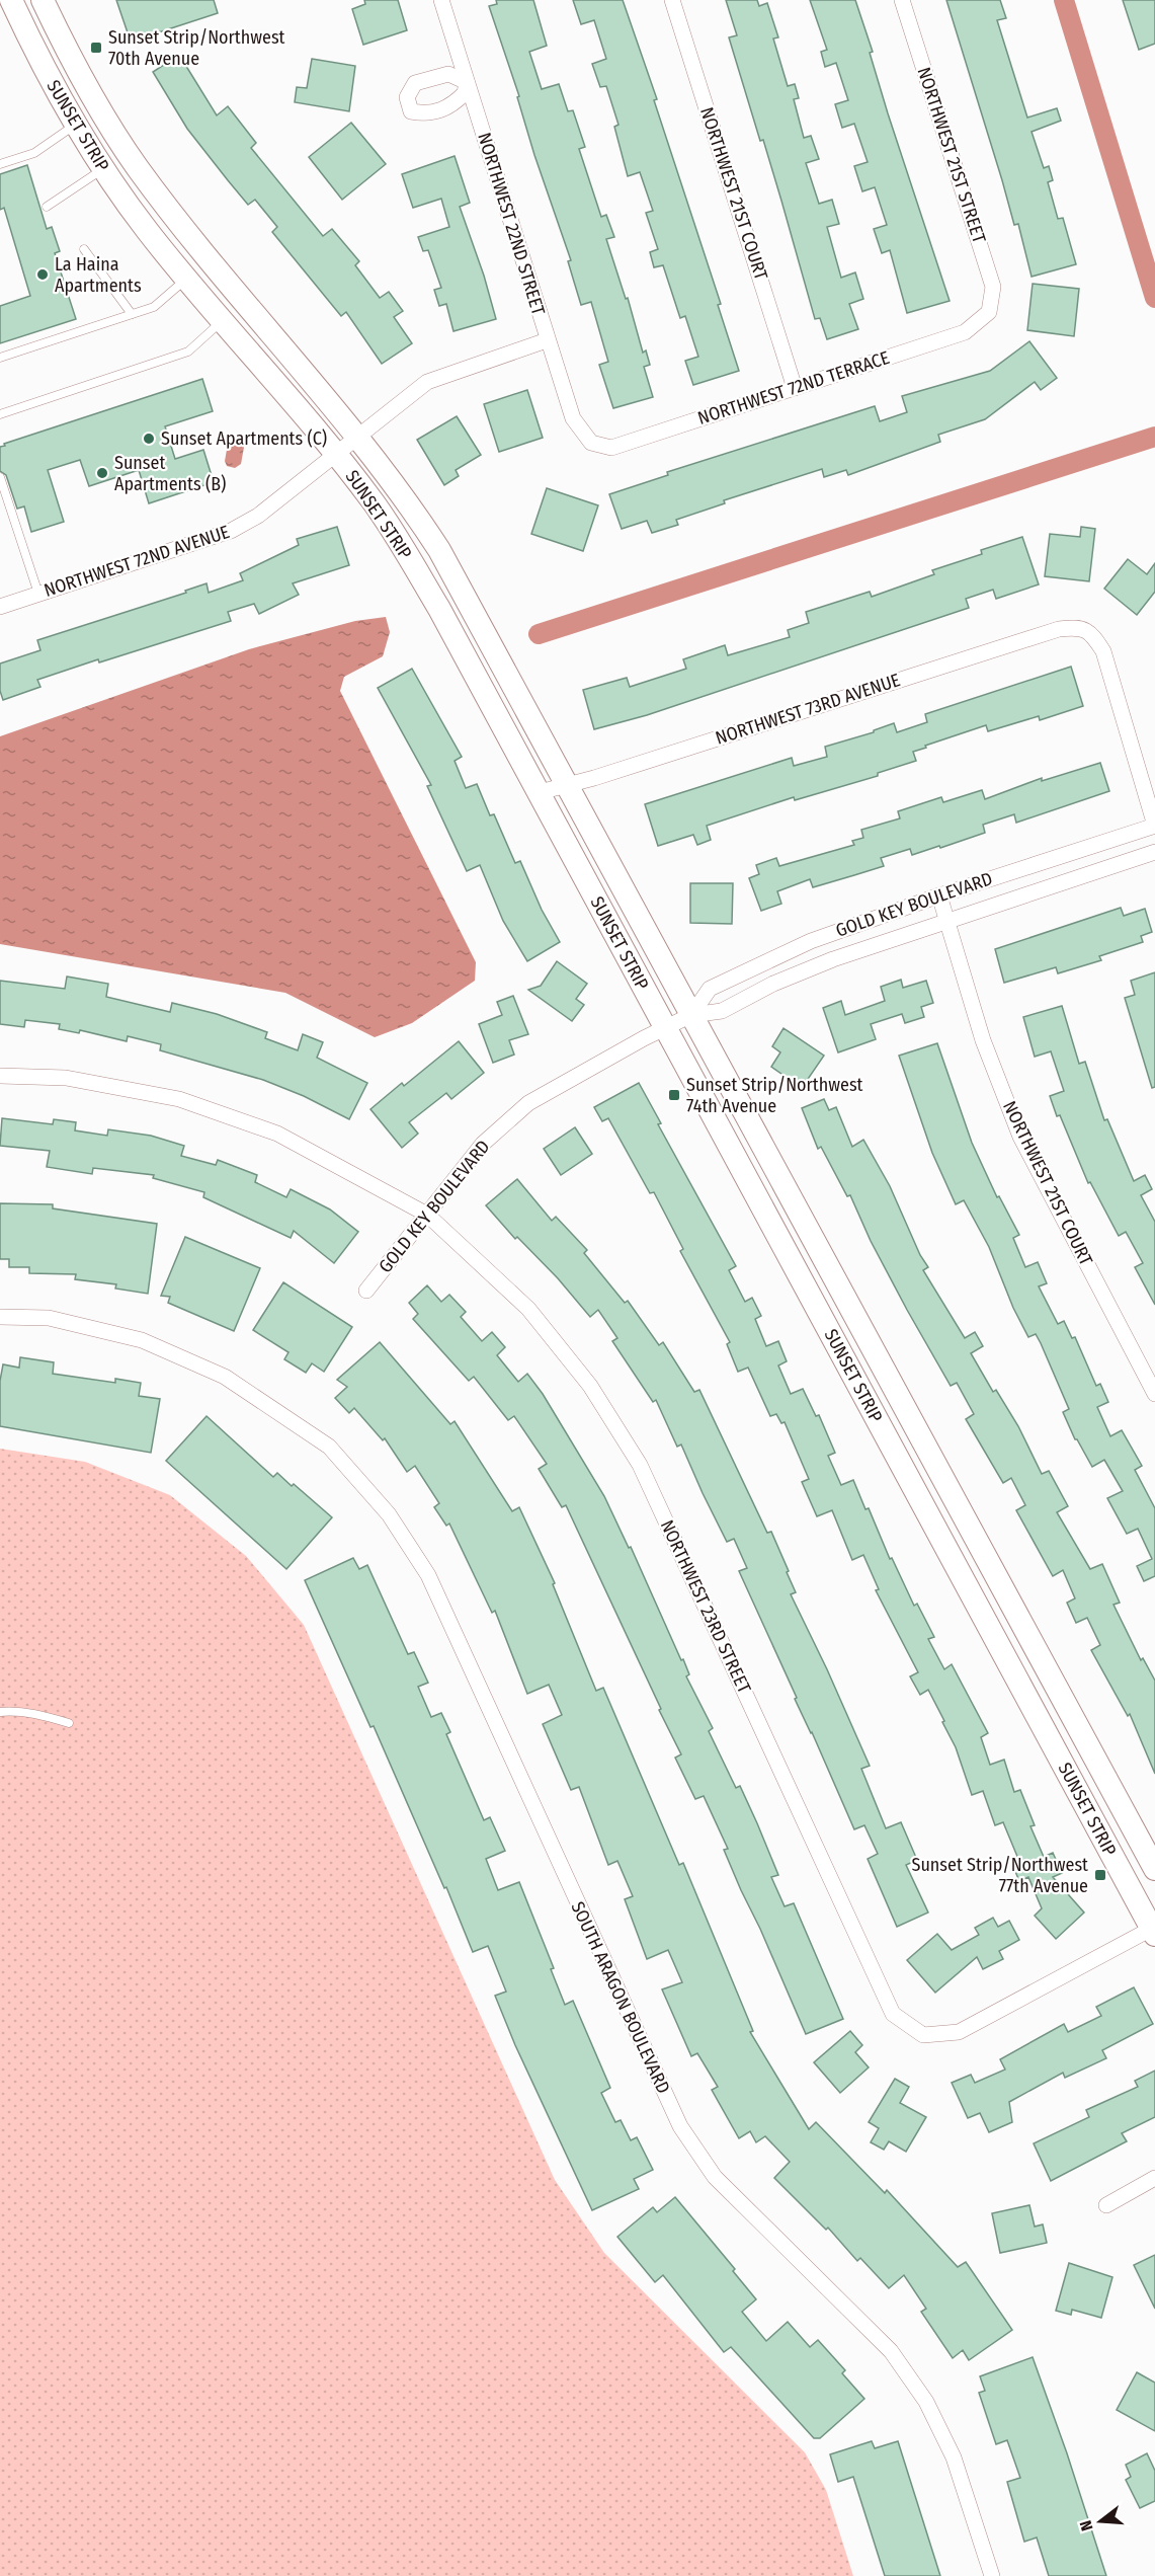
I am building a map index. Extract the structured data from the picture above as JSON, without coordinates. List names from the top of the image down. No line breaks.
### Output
{"streets":{"street":["SUNSET STRIP","NORTHWEST 21ST STREET","NORTHWEST 21ST COURT","NORTHWEST 22ND STREET","NORTHWEST 72ND TERRACE","NORTHWEST 72ND AVENUE","NORTHWEST 73RD AVENUE","GOLD KEY BOULEVARD","NORTHWEST 23RD STREET","SOUTH ARAGON BOULEVARD"]},"crossings":[["SUNSET STRIP","NORTHWEST 72ND AVENUE"],["SUNSET STRIP","NORTHWEST 73RD AVENUE"],["SUNSET STRIP","GOLD KEY BOULEVARD"],["SUNSET STRIP","NORTHWEST 23RD STREET"],["NORTHWEST 21ST STREET","NORTHWEST 72ND TERRACE"],["NORTHWEST 21ST COURT","NORTHWEST 72ND TERRACE"],["NORTHWEST 21ST COURT","GOLD KEY BOULEVARD"],["NORTHWEST 22ND STREET","NORTHWEST 72ND TERRACE"],["NORTHWEST 22ND STREET","NORTHWEST 72ND AVENUE"],["NORTHWEST 73RD AVENUE","GOLD KEY BOULEVARD"],["GOLD KEY BOULEVARD","NORTHWEST 23RD STREET"]],"places":{"transit":["Sunset Strip/Northwest 70th Avenue","Sunset Strip/Northwest 74th Avenue","Sunset Strip/Northwest 77th Avenue"],"other":["La Haina Apartments","Sunset Apartments (C)","Sunset Apartments (B)"]},"north":"left"}
